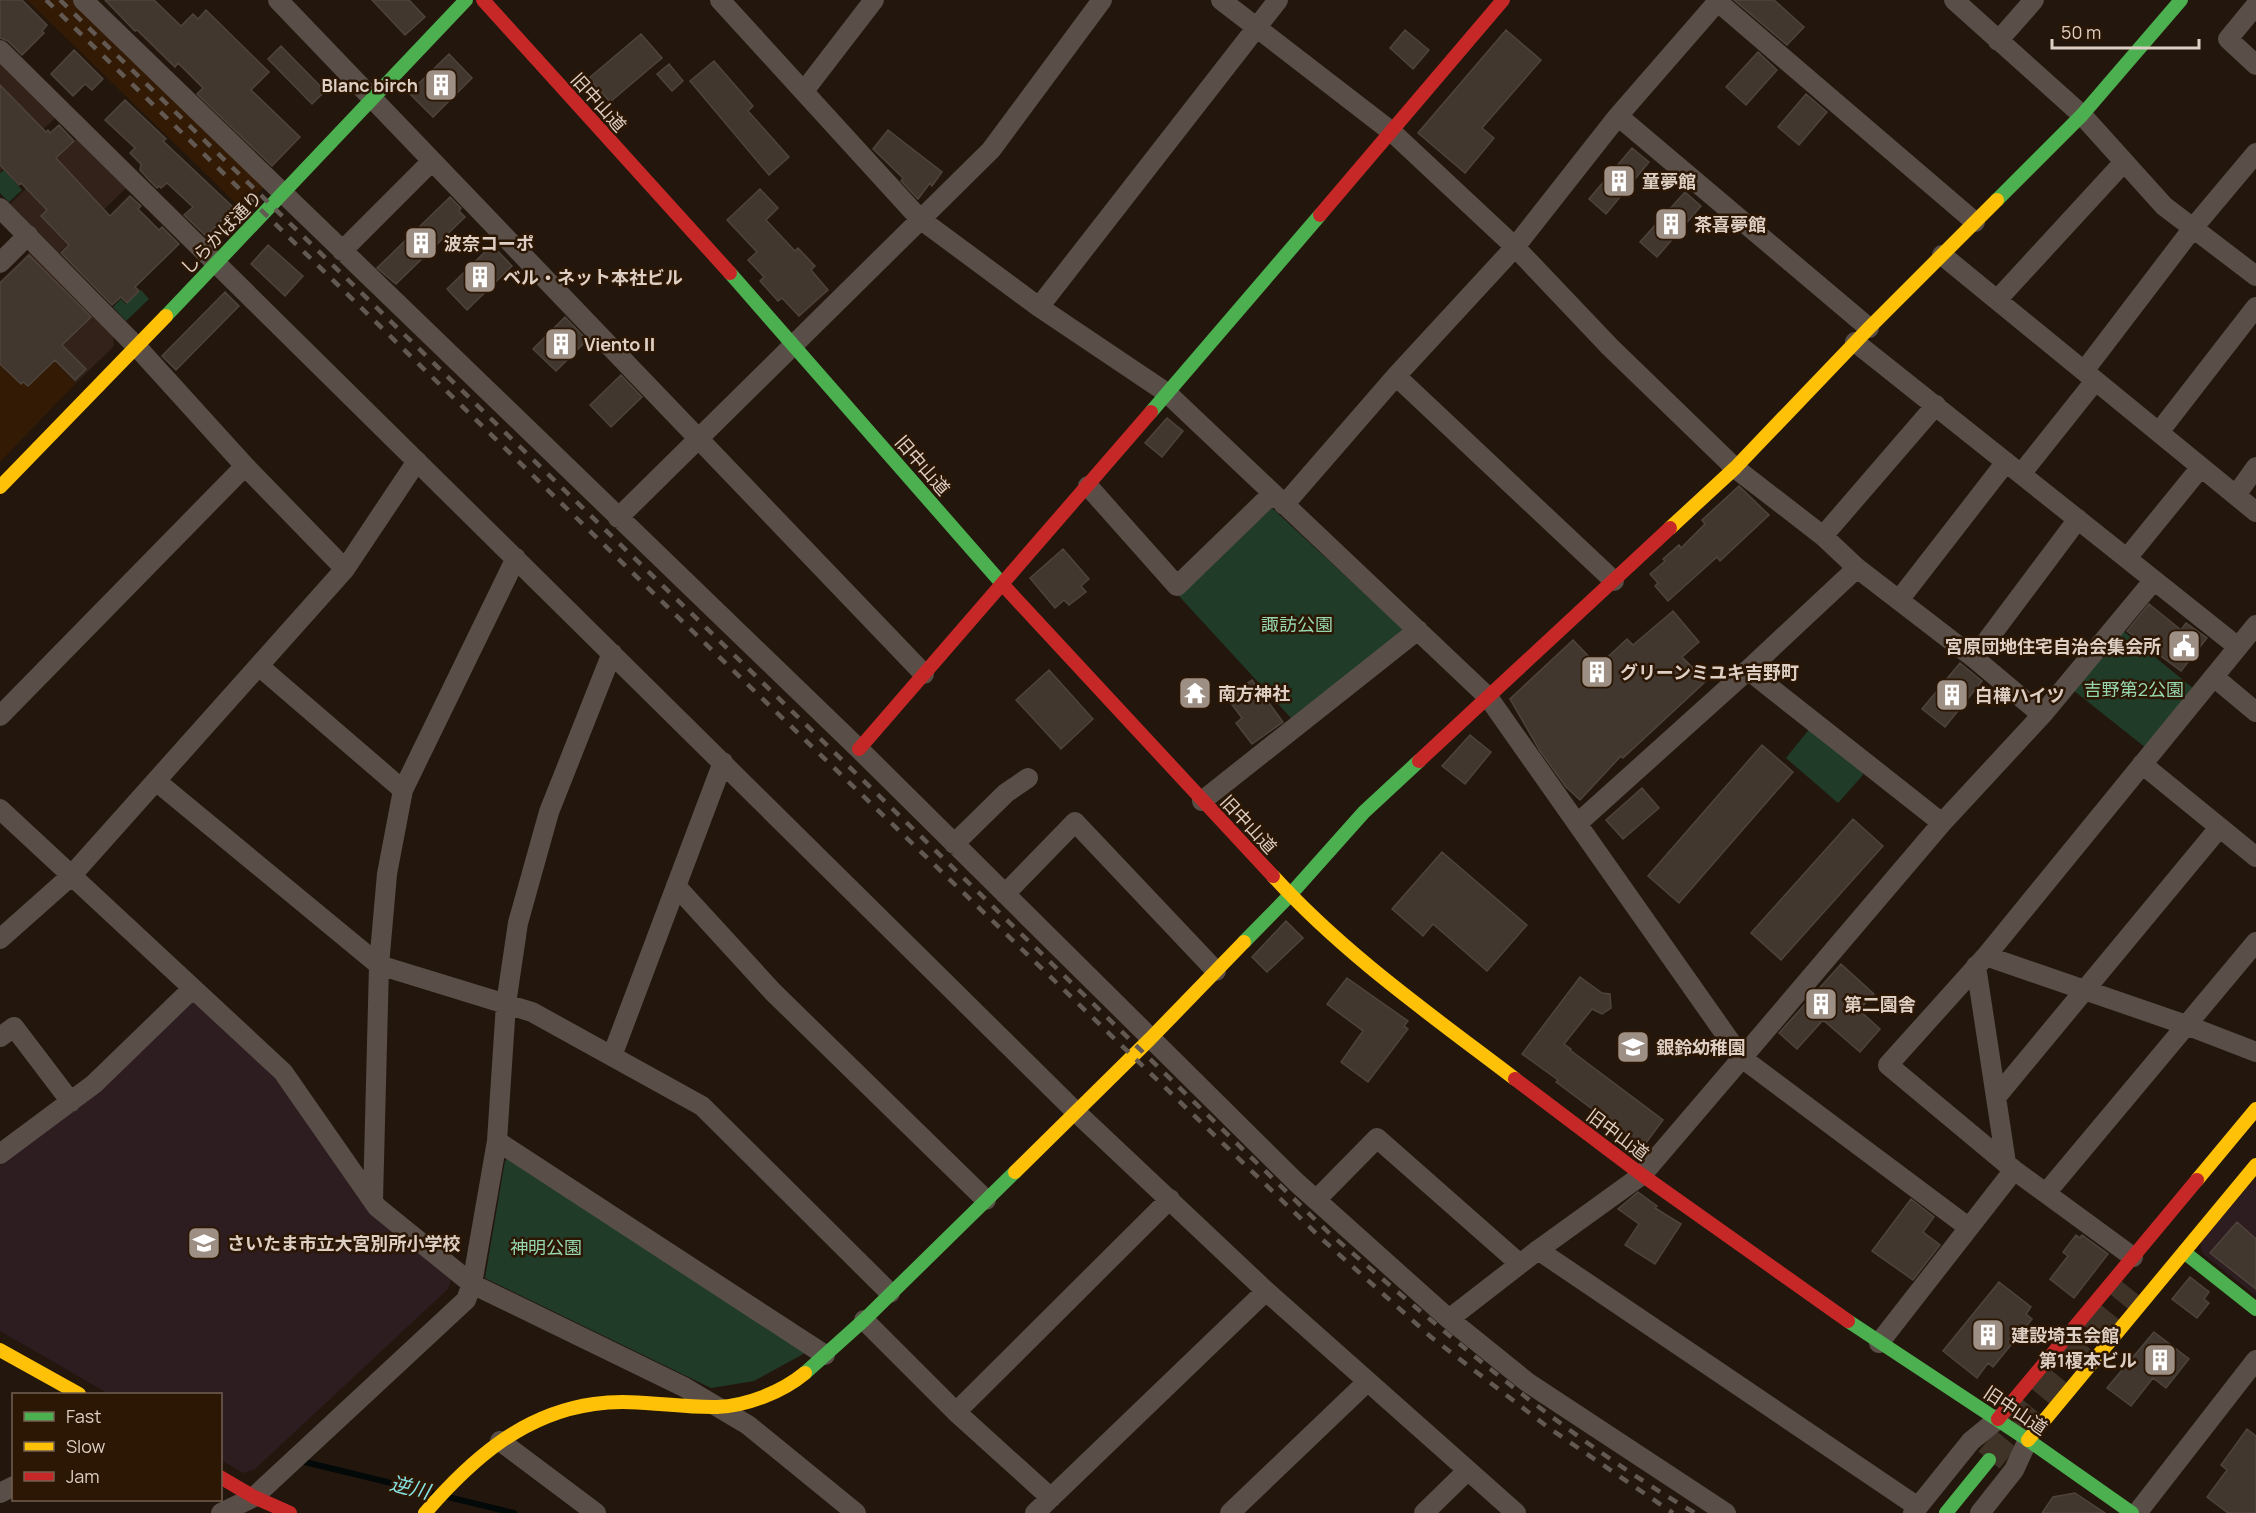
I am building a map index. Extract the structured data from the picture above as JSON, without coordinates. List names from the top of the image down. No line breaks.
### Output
{"streets":{"street":["旧中山道","しらかば通り"]},"water":["逆川"],"parks":["諏訪公園","吉野第2公園","神明公園"],"places":{"building":["Blanc birch","童夢館","茶喜夢館","波奈コーポ","ベル・ネット本社ビル","VientoⅡ","グリーンミユキ吉野町","白樺ハイツ","第二園舎","建設埼玉会館","第1榎本ビル"],"public building":["宮原団地住宅自治会集会所"],"temple":["南方神社"],"school or university":["銀鈴幼稚園","さいたま市立大宮別所小学校"]},"legend":["Fast","Slow","Jam"],"scale_bar":"50 m"}
